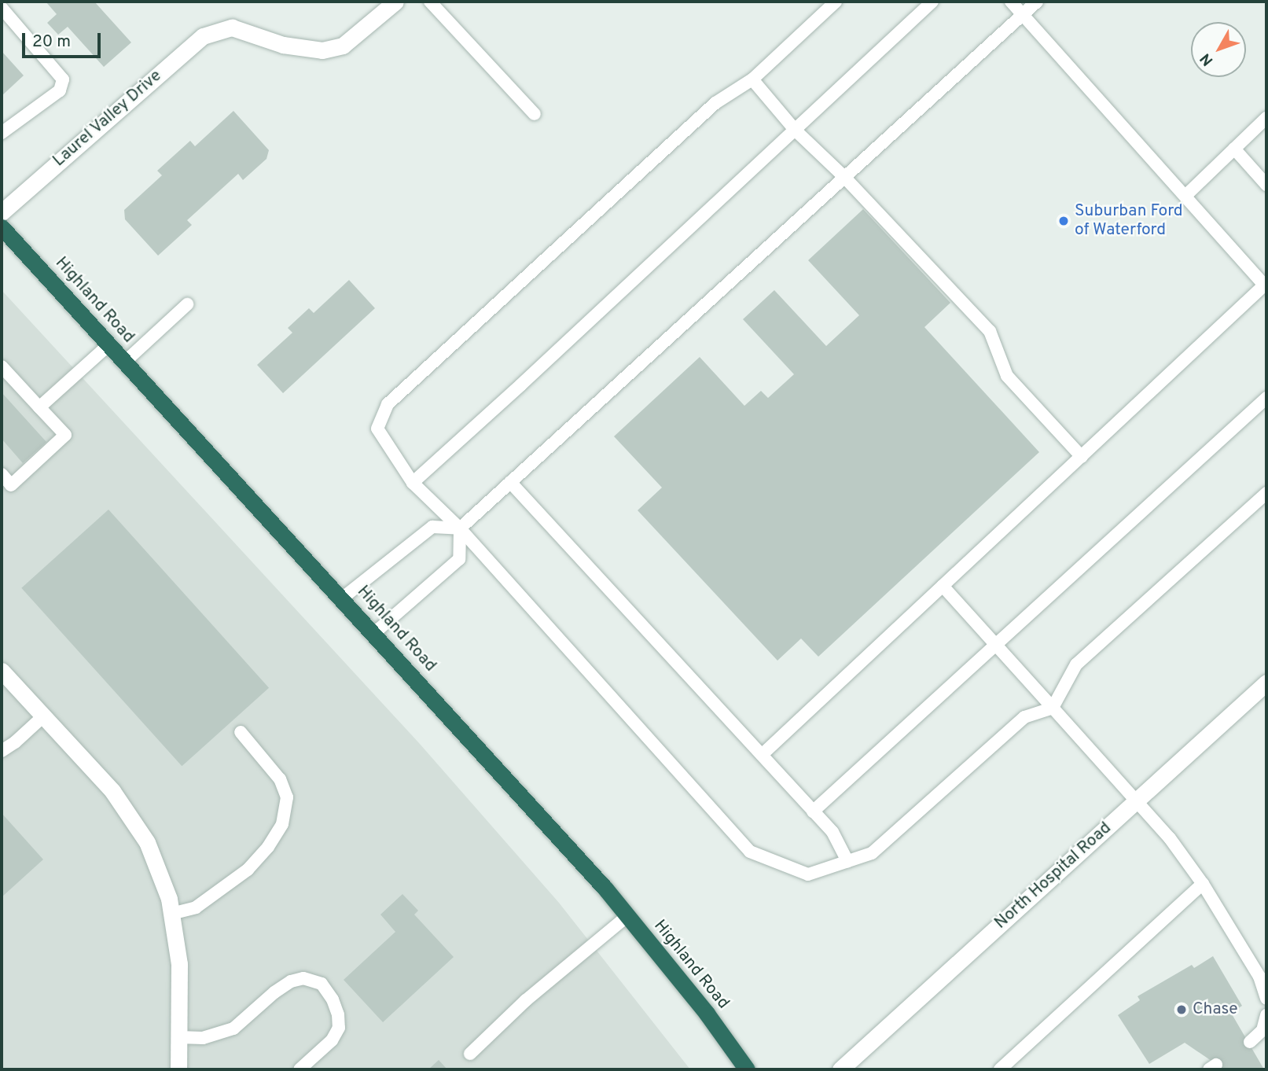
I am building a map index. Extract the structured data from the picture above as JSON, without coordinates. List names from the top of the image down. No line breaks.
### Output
{"streets":{"highway":["Highland Road"],"street":["Laurel Valley Drive","North Hospital Road"]},"crossings":[["Laurel Valley Drive","Highland Road"]],"places":["Suburban Ford of Waterford","Chase"],"scale_bar":"20 m","north":"bottom left"}
